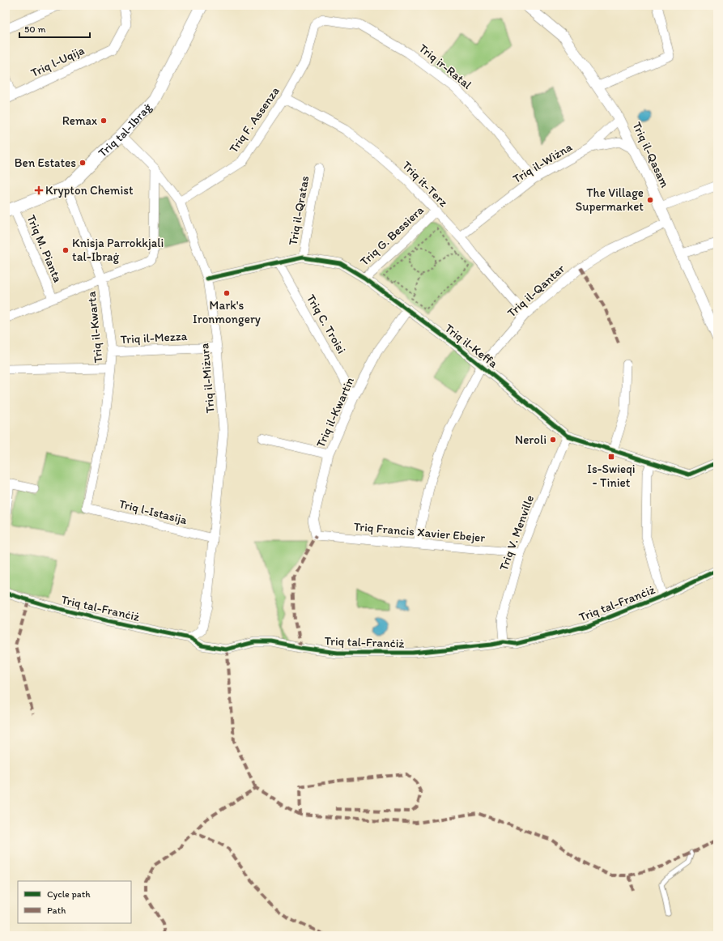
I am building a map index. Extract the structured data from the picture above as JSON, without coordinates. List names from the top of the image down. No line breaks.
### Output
{"streets":{"main road":["Triq tal-Ibraġ"],"street":["Triq l-Uqija","Triq ir-Ratal","Triq F. Assenza","Triq il-Qasam","Triq il-Wiżna","Triq it-Terz","Triq il-Qratas","Triq G. Bessiera","Triq M. Pianta","Triq il-Qantar","Triq C. Troisi","Triq il-Kwarta","Triq il-Mezza","Triq il-Keffa","Triq il-Miżura","Triq il-Kwartin","Triq l-Istasija","Triq Francis Xavier Ebejer","Triq V. Menville","Triq tal-Franċiż"]},"crossings":[["Triq ir-Ratal","Triq F. Assenza"],["Triq ir-Ratal","Triq il-Wiżna"],["Triq F. Assenza","Triq it-Terz"],["Triq F. Assenza","Triq il-Miżura"],["Triq tal-Ibraġ","Triq M. Pianta"],["Triq tal-Ibraġ","Triq il-Kwarta"],["Triq tal-Ibraġ","Triq il-Miżura"],["Triq il-Qasam","Triq il-Wiżna"],["Triq il-Qasam","Triq il-Qantar"],["Triq il-Wiżna","Triq it-Terz"],["Triq it-Terz","Triq G. Bessiera"],["Triq it-Terz","Triq il-Qantar"],["Triq il-Qratas","Triq il-Keffa"],["Triq G. Bessiera","Triq il-Keffa"],["Triq il-Qantar","Triq il-Keffa"],["Triq il-Qantar","Triq Francis Xavier Ebejer"],["Triq C. Troisi","Triq il-Keffa"],["Triq C. Troisi","Triq il-Kwartin"],["Triq il-Kwarta","Triq il-Mezza"],["Triq il-Kwarta","Triq l-Istasija"],["Triq il-Mezza","Triq il-Miżura"],["Triq il-Keffa","Triq il-Miżura"],["Triq il-Keffa","Triq il-Kwartin"],["Triq il-Keffa","Triq V. Menville"],["Triq il-Miżura","Triq l-Istasija"],["Triq il-Miżura","Triq tal-Franċiż"],["Triq il-Kwartin","Triq Francis Xavier Ebejer"],["Triq Francis Xavier Ebejer","Triq V. Menville"],["Triq V. Menville","Triq tal-Franċiż"]],"places":{"other":["Remax","Ben Estates","The Village Supermarket","Knisja Parrokkjali tal-Ibraġ","Mark's Ironmongery","Neroli"],"health":["Krypton Chemist"],"transit":["Is-Swieqi - Tiniet"]},"legend":["Cycle path","Path"],"scale_bar":"50 m"}
